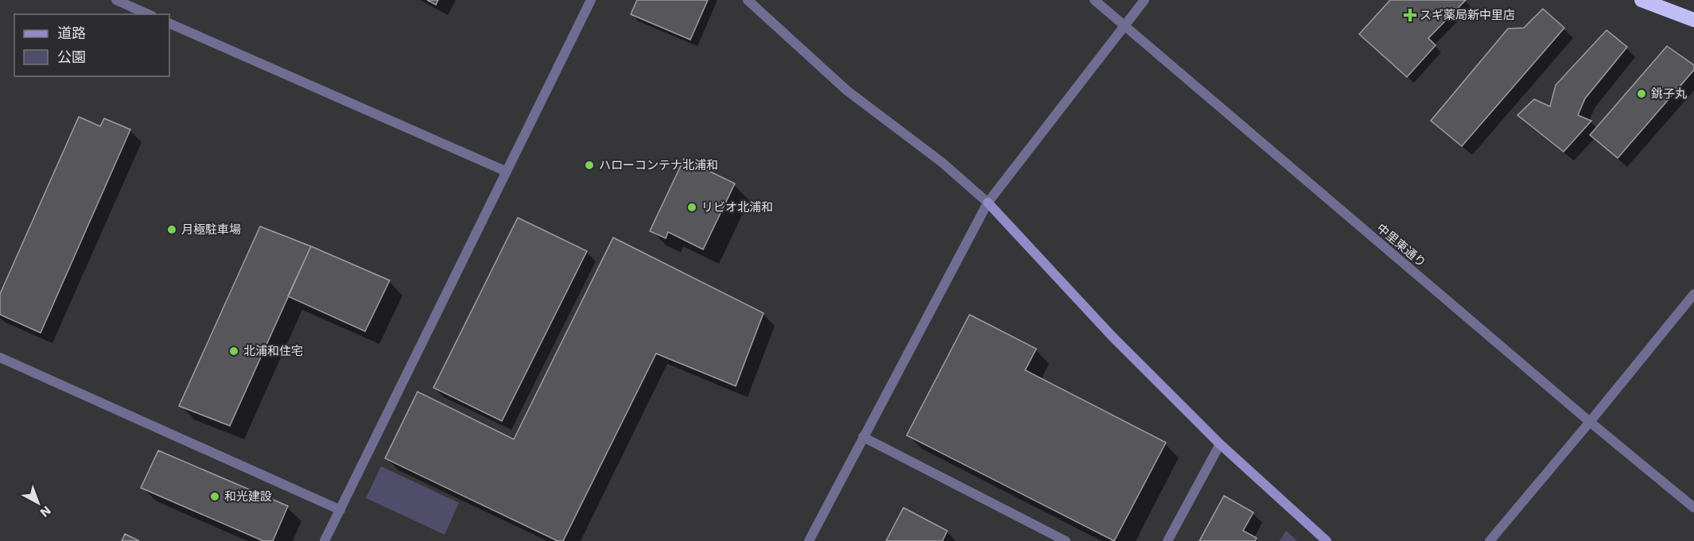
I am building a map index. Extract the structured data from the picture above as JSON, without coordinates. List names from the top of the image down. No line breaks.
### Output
{"streets":{"street":["中里東通り"]},"places":{"health":["スギ薬局新中里店"],"other":["銚子丸","ハローコンテナ北浦和","リビオ北浦和","月極駐車場","北浦和住宅","和光建設"]},"legend":["道路","公園"],"north":"bottom right"}
